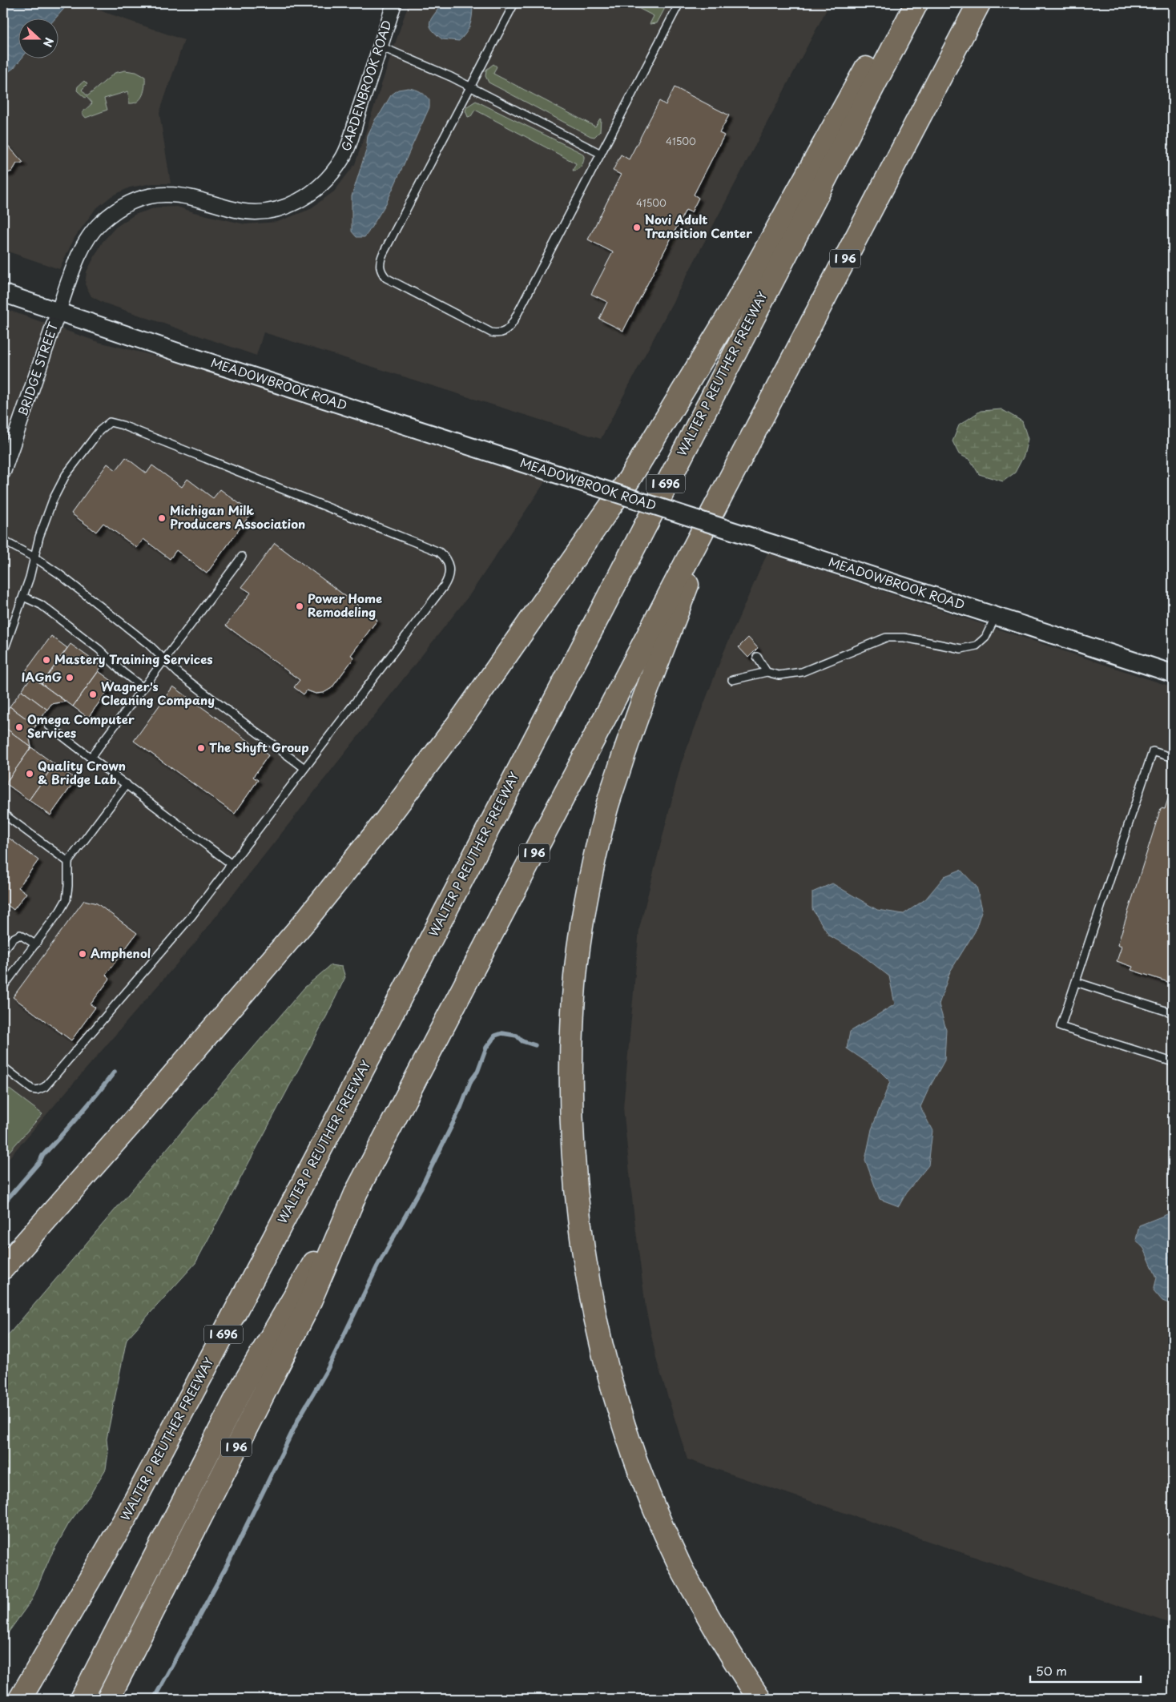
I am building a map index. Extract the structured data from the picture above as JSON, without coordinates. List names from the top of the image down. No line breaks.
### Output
{"streets":{"highway":["I 96","WALTER P REUTHER FREEWAY","I 696"],"street":["GARDENBROOK ROAD","BRIDGE STREET","MEADOWBROOK ROAD"]},"crossings":[["GARDENBROOK ROAD","BRIDGE STREET"],["GARDENBROOK ROAD","MEADOWBROOK ROAD"],["BRIDGE STREET","MEADOWBROOK ROAD"]],"places":["Novi Adult Transition Center","Michigan Milk Producers Association","Power Home Remodeling","Mastery Training Services","IAGnG","Wagner's Cleaning Company","Omega Computer Services","The Shyft Group","Quality Crown & Bridge Lab","Amphenol"],"house_numbers":["41500","41500"],"scale_bar":"50 m","north":"right"}
